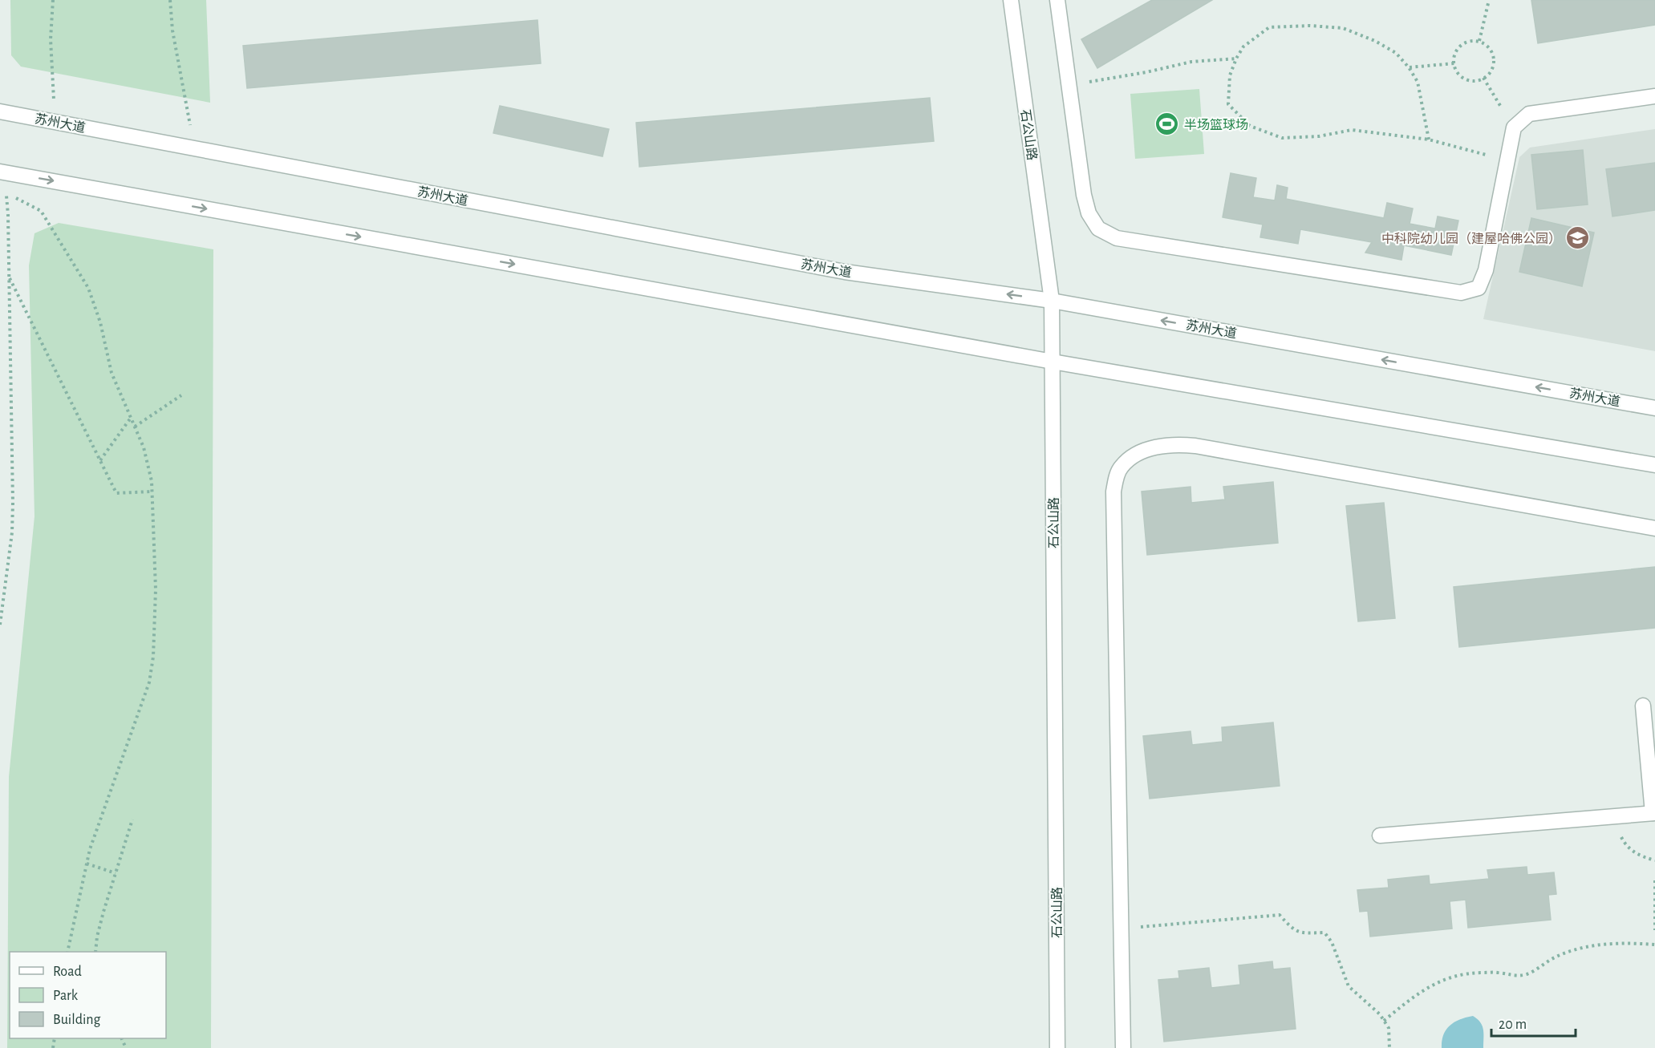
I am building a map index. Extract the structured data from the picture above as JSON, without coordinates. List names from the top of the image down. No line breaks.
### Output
{"streets":{"street":["苏州大道","石公山路"]},"crossings":[["苏州大道","石公山路"]],"places":{"sports":["半场篮球场"],"school or university":["中科院幼儿园（建屋哈佛公园）"]},"legend":["Road","Park","Building"],"scale_bar":"20 m"}
